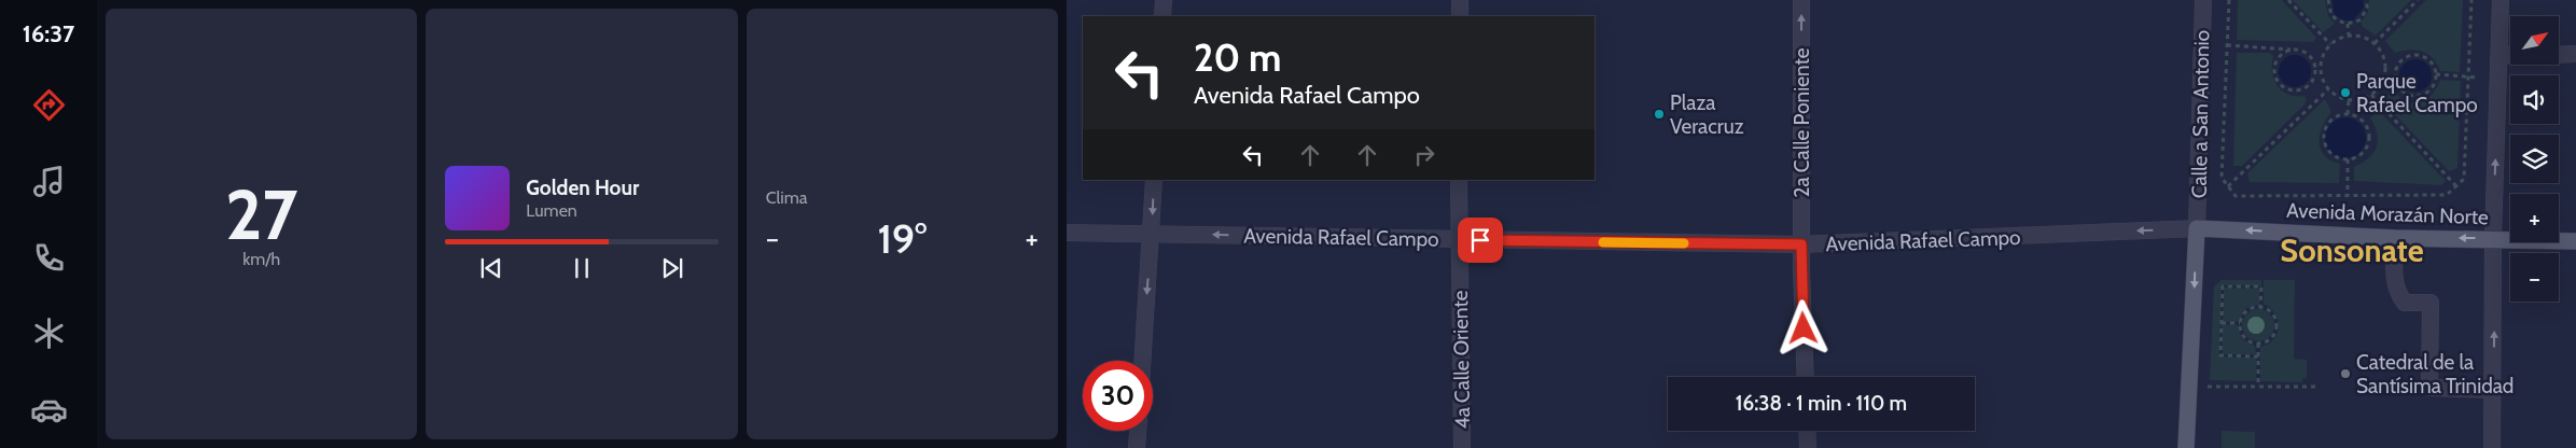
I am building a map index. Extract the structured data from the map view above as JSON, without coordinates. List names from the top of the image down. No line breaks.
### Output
{"streets":{"main road":["Avenida Morazán Norte"],"street":["Calle a San Antonio","2a Calle Poniente","Avenida Rafael Campo","4a Calle Oriente"]},"crossings":[["Calle a San Antonio","Avenida Morazán Norte"],["Calle a San Antonio","Avenida Rafael Campo"],["2a Calle Poniente","Avenida Rafael Campo"],["Avenida Morazán Norte","Avenida Rafael Campo"],["Avenida Rafael Campo","4a Calle Oriente"]],"one_way":["2a Calle Poniente","Avenida Morazán Norte","Avenida Rafael Campo"],"districts":["Sonsonate"],"places":["Parque Rafael Campo","Plaza Veracruz","Catedral de la Santísima Trinidad"],"north":"top right","page":{"tabs":"16:37","tile":[["27","km/h"],"Clima"],"map_buttons":["+","−"],"turn":["20 m","Avenida Rafael Campo"],"song":["Golden Hour","Lumen"],"heat":["−","19°","+"],"limit":"30","trip":"16:38 · 1 min · 110 m"}}
